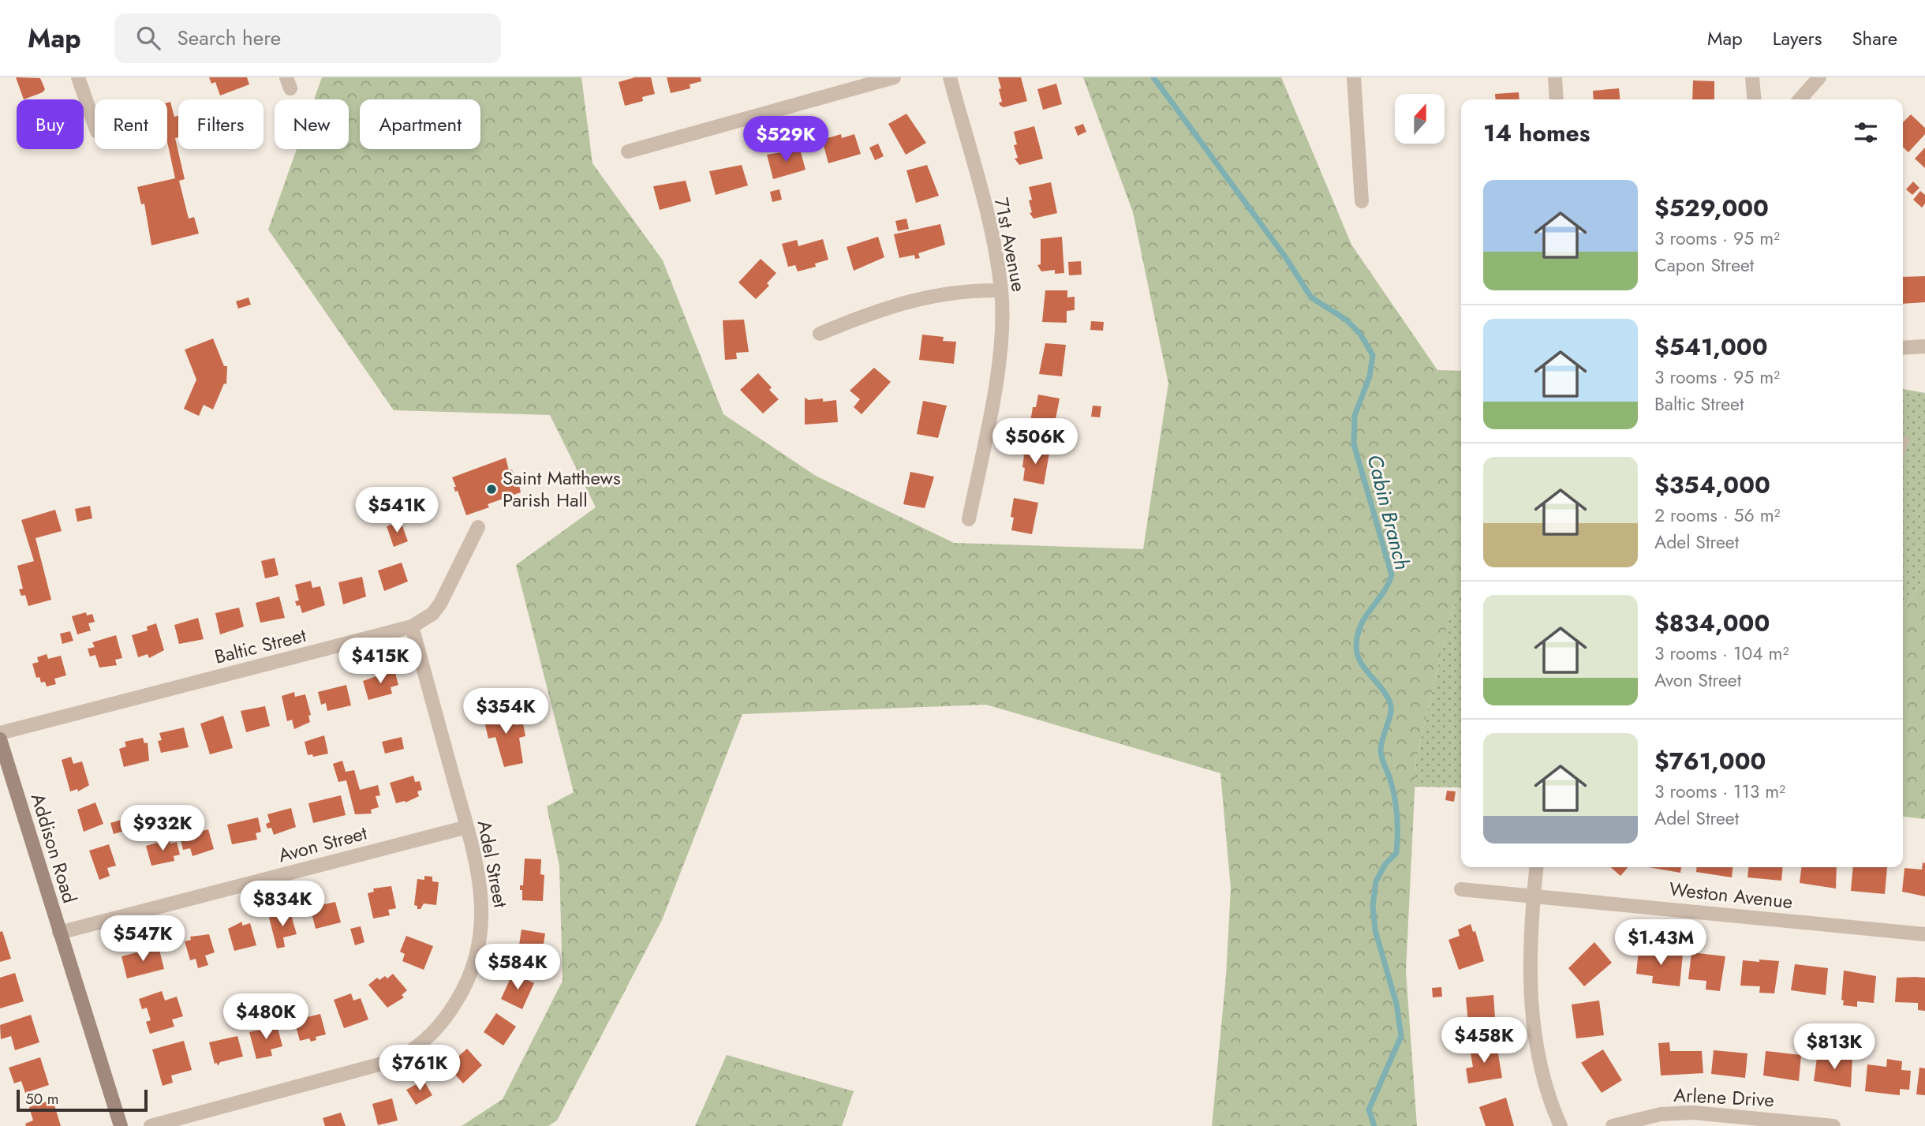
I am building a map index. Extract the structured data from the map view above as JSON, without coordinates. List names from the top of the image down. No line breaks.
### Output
{"streets":{"main road":["Addison Road"],"street":["71st Avenue","Baltic Street","Avon Street","Adel Street","Weston Avenue","Arlene Drive"]},"crossings":[["Baltic Street","Adel Street"],["Avon Street","Addison Road"],["Avon Street","Adel Street"]],"water":["Cabin Branch"],"places":["Saint Matthews Parish Hall"],"scale_bar":"50 m","north":"top","page":{"header":"Map","search":"Search here","nav":["Map","Layers","Share"],"chip":["Buy","Rent","Filters","New","Apartment"],"heading":"14 homes","price":["$529K","$506K","$541K","$415K","$354K","$932K","$834K","$547K","$1.43M","$584K","$480K","$458K","$813K","$761K"],"list":[{"name":"$529,000","note":"3 rooms · 95 m² · Capon Street"},{"name":"$541,000","note":"3 rooms · 95 m² · Baltic Street"},{"name":"$354,000","note":"2 rooms · 56 m² · Adel Street"},{"name":"$834,000","note":"3 rooms · 104 m² · Avon Street"},{"name":"$761,000","note":"3 rooms · 113 m² · Adel Street"}],"scale":"50 m"}}
